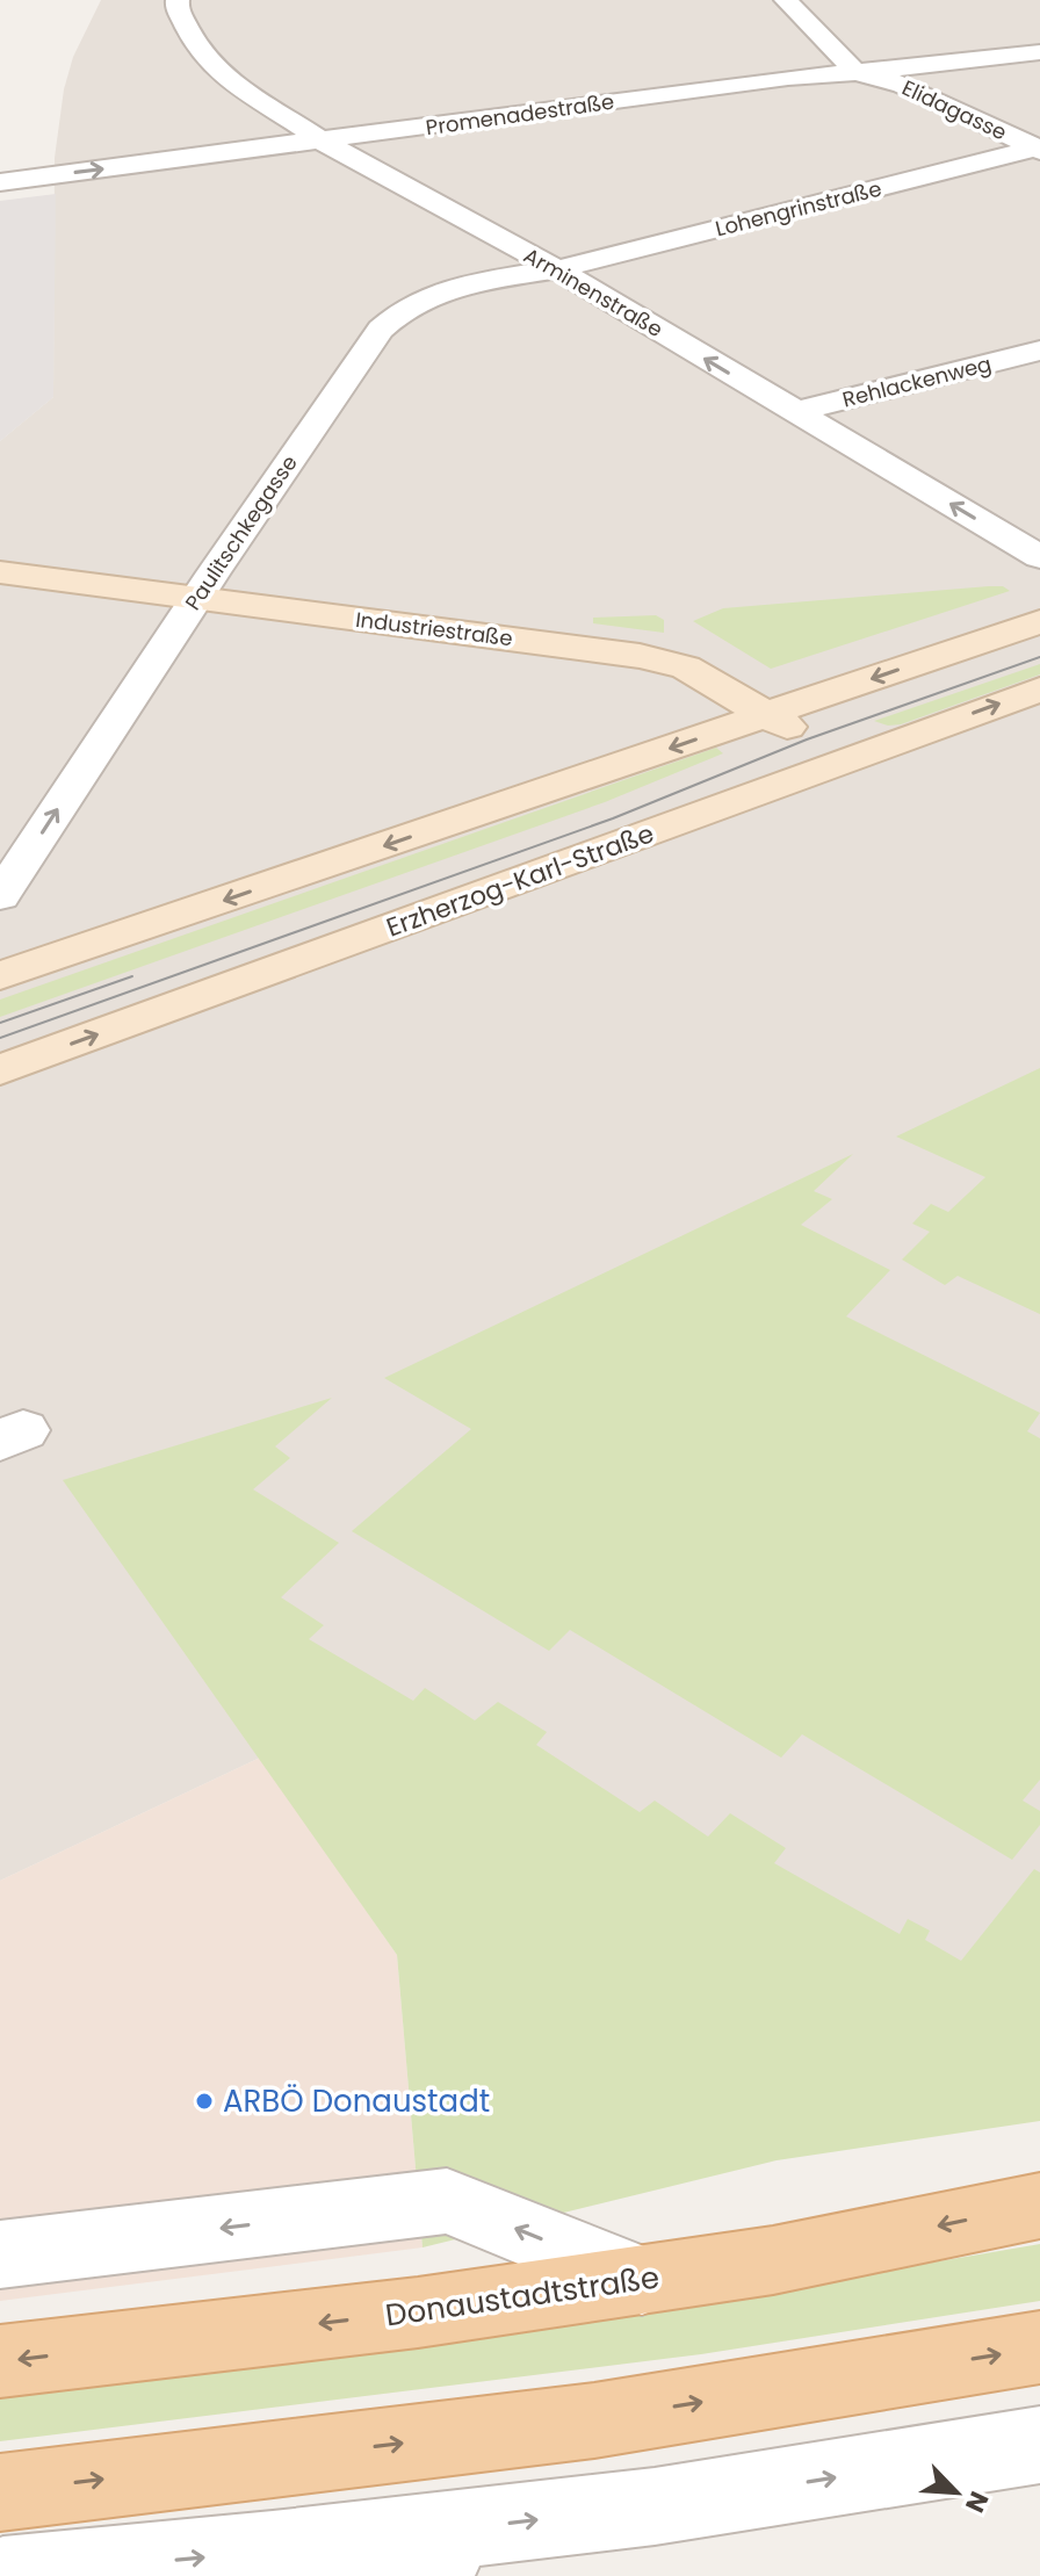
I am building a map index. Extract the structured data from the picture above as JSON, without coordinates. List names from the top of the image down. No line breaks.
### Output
{"streets":{"main road":["Industriestraße","Erzherzog-Karl-Straße","Donaustadtstraße"],"street":["Elidagasse","Promenadestraße","Lohengrinstraße","Arminenstraße","Rehlackenweg","Paulitschkegasse"]},"crossings":[["Elidagasse","Promenadestraße"],["Elidagasse","Lohengrinstraße"],["Promenadestraße","Arminenstraße"],["Lohengrinstraße","Arminenstraße"],["Lohengrinstraße","Paulitschkegasse"],["Arminenstraße","Rehlackenweg"],["Arminenstraße","Paulitschkegasse"],["Paulitschkegasse","Industriestraße"],["Industriestraße","Erzherzog-Karl-Straße"]],"one_way":["Arminenstraße","Paulitschkegasse"],"places":["ARBÖ Donaustadt"],"north":"bottom right"}
